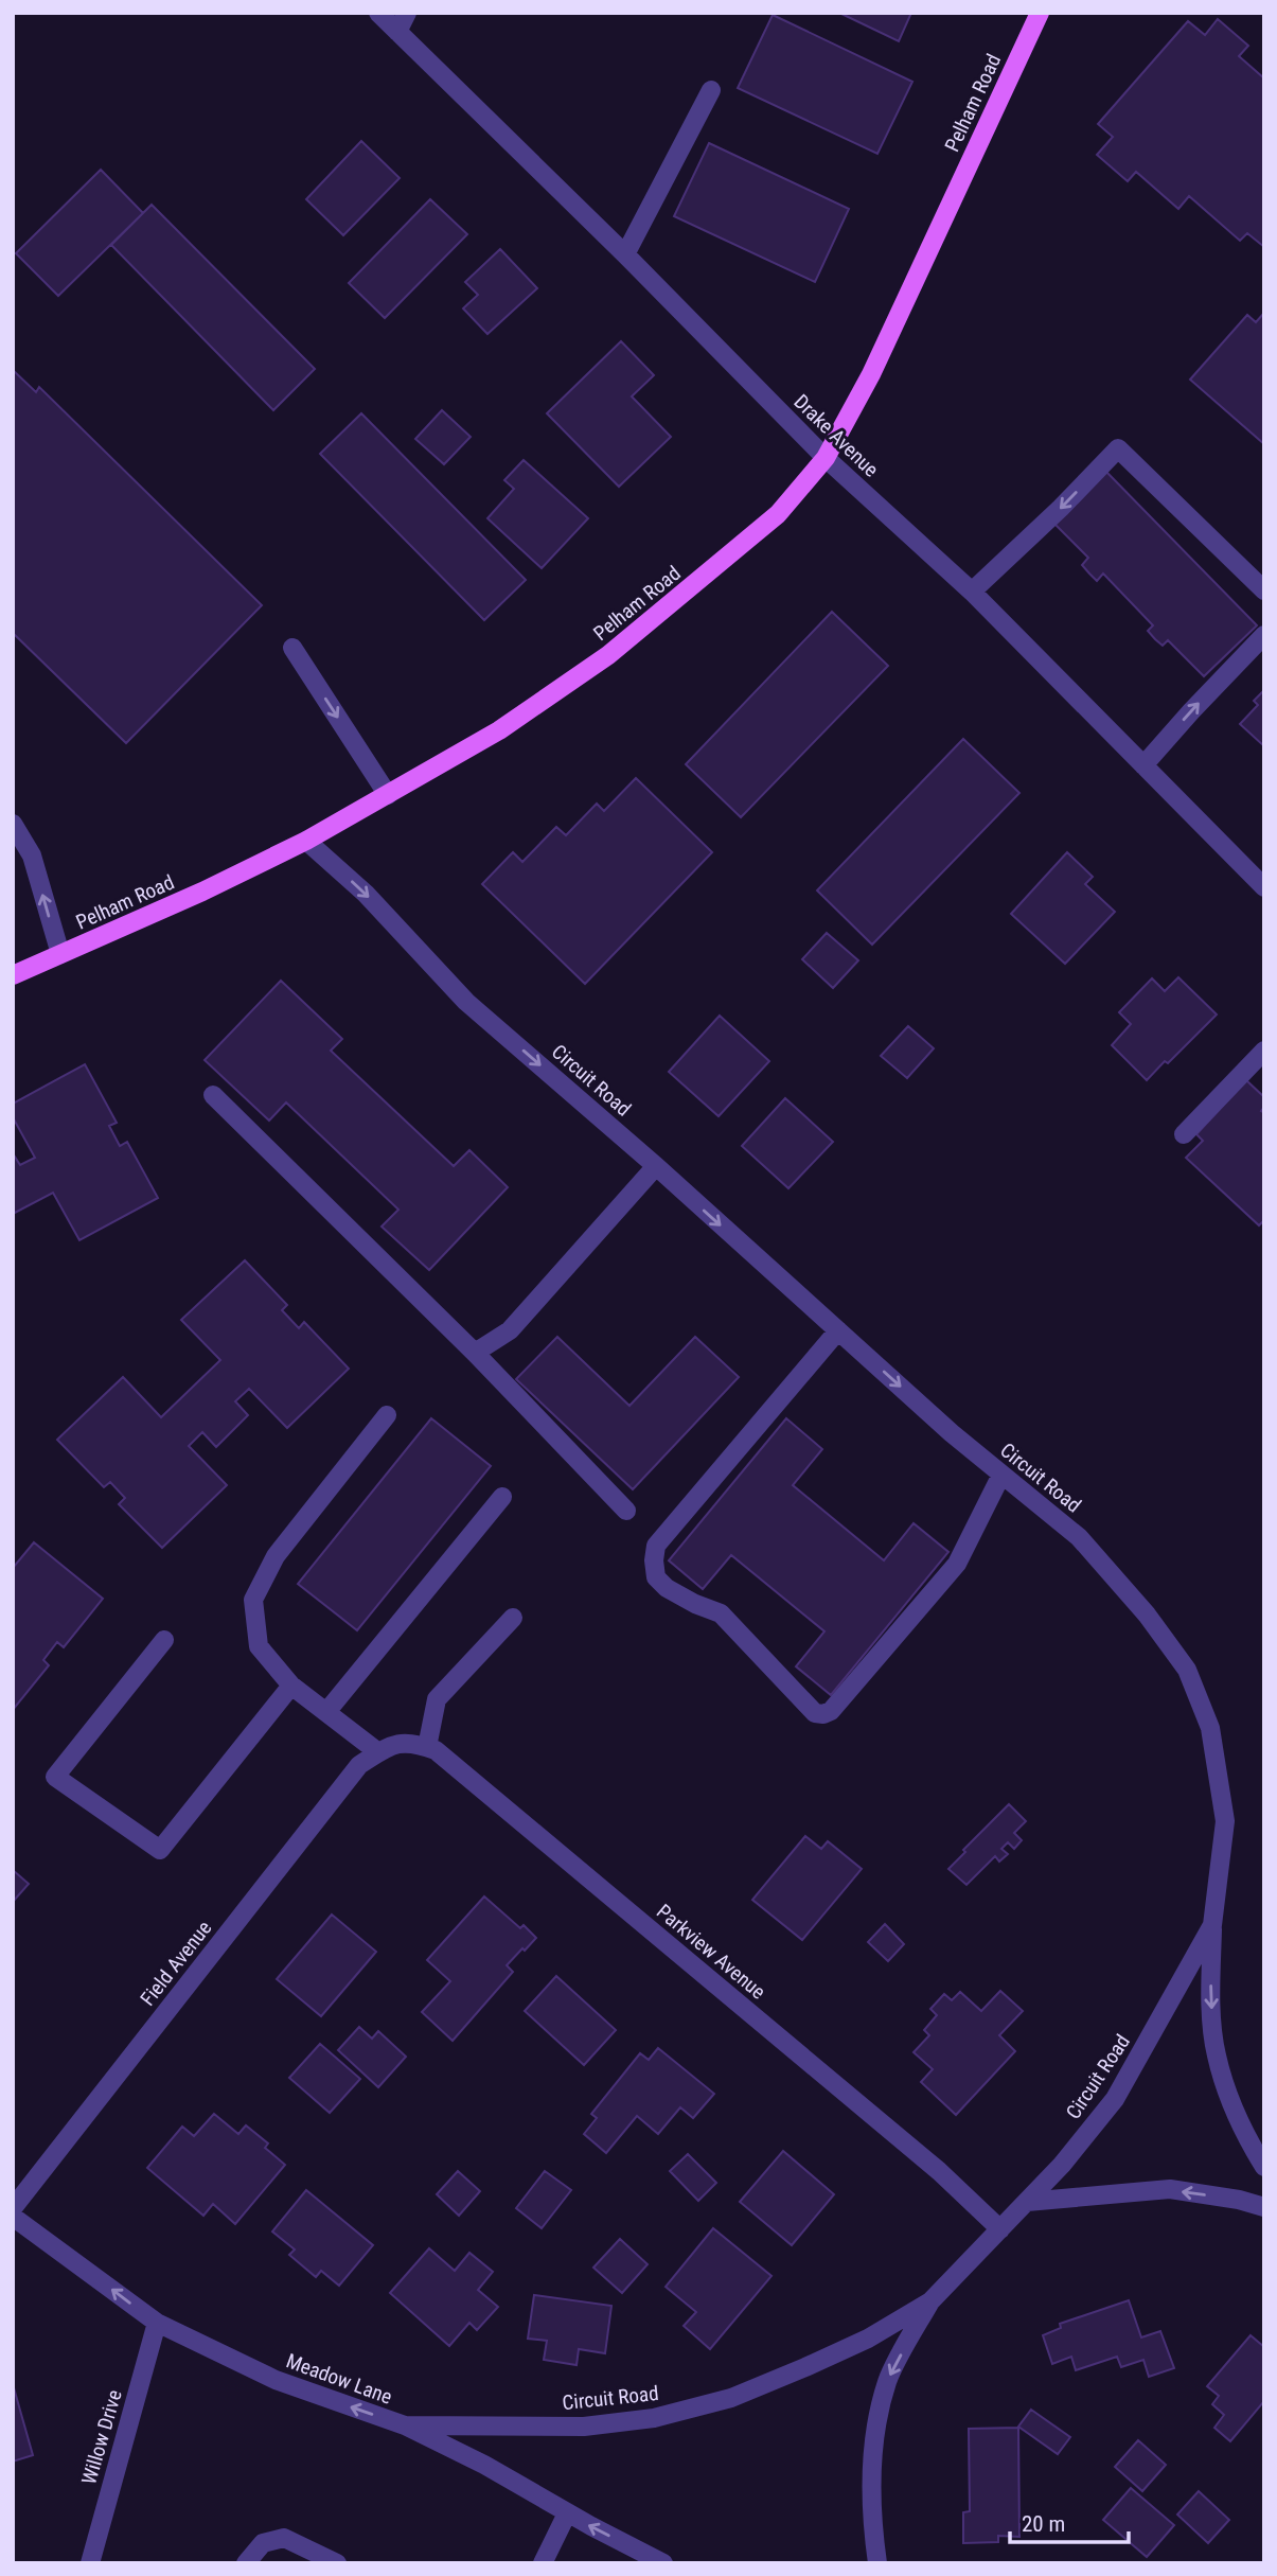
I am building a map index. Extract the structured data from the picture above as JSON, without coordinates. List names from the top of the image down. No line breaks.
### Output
{"streets":{"main road":["Pelham Road"],"street":["Drake Avenue","Circuit Road","Parkview Avenue","Field Avenue","Meadow Lane","Willow Drive"]},"crossings":[["Pelham Road","Drake Avenue"],["Pelham Road","Circuit Road"],["Circuit Road","Parkview Avenue"],["Circuit Road","Meadow Lane"],["Meadow Lane","Willow Drive"]],"one_way":["Circuit Road","Meadow Lane"],"scale_bar":"20 m"}
